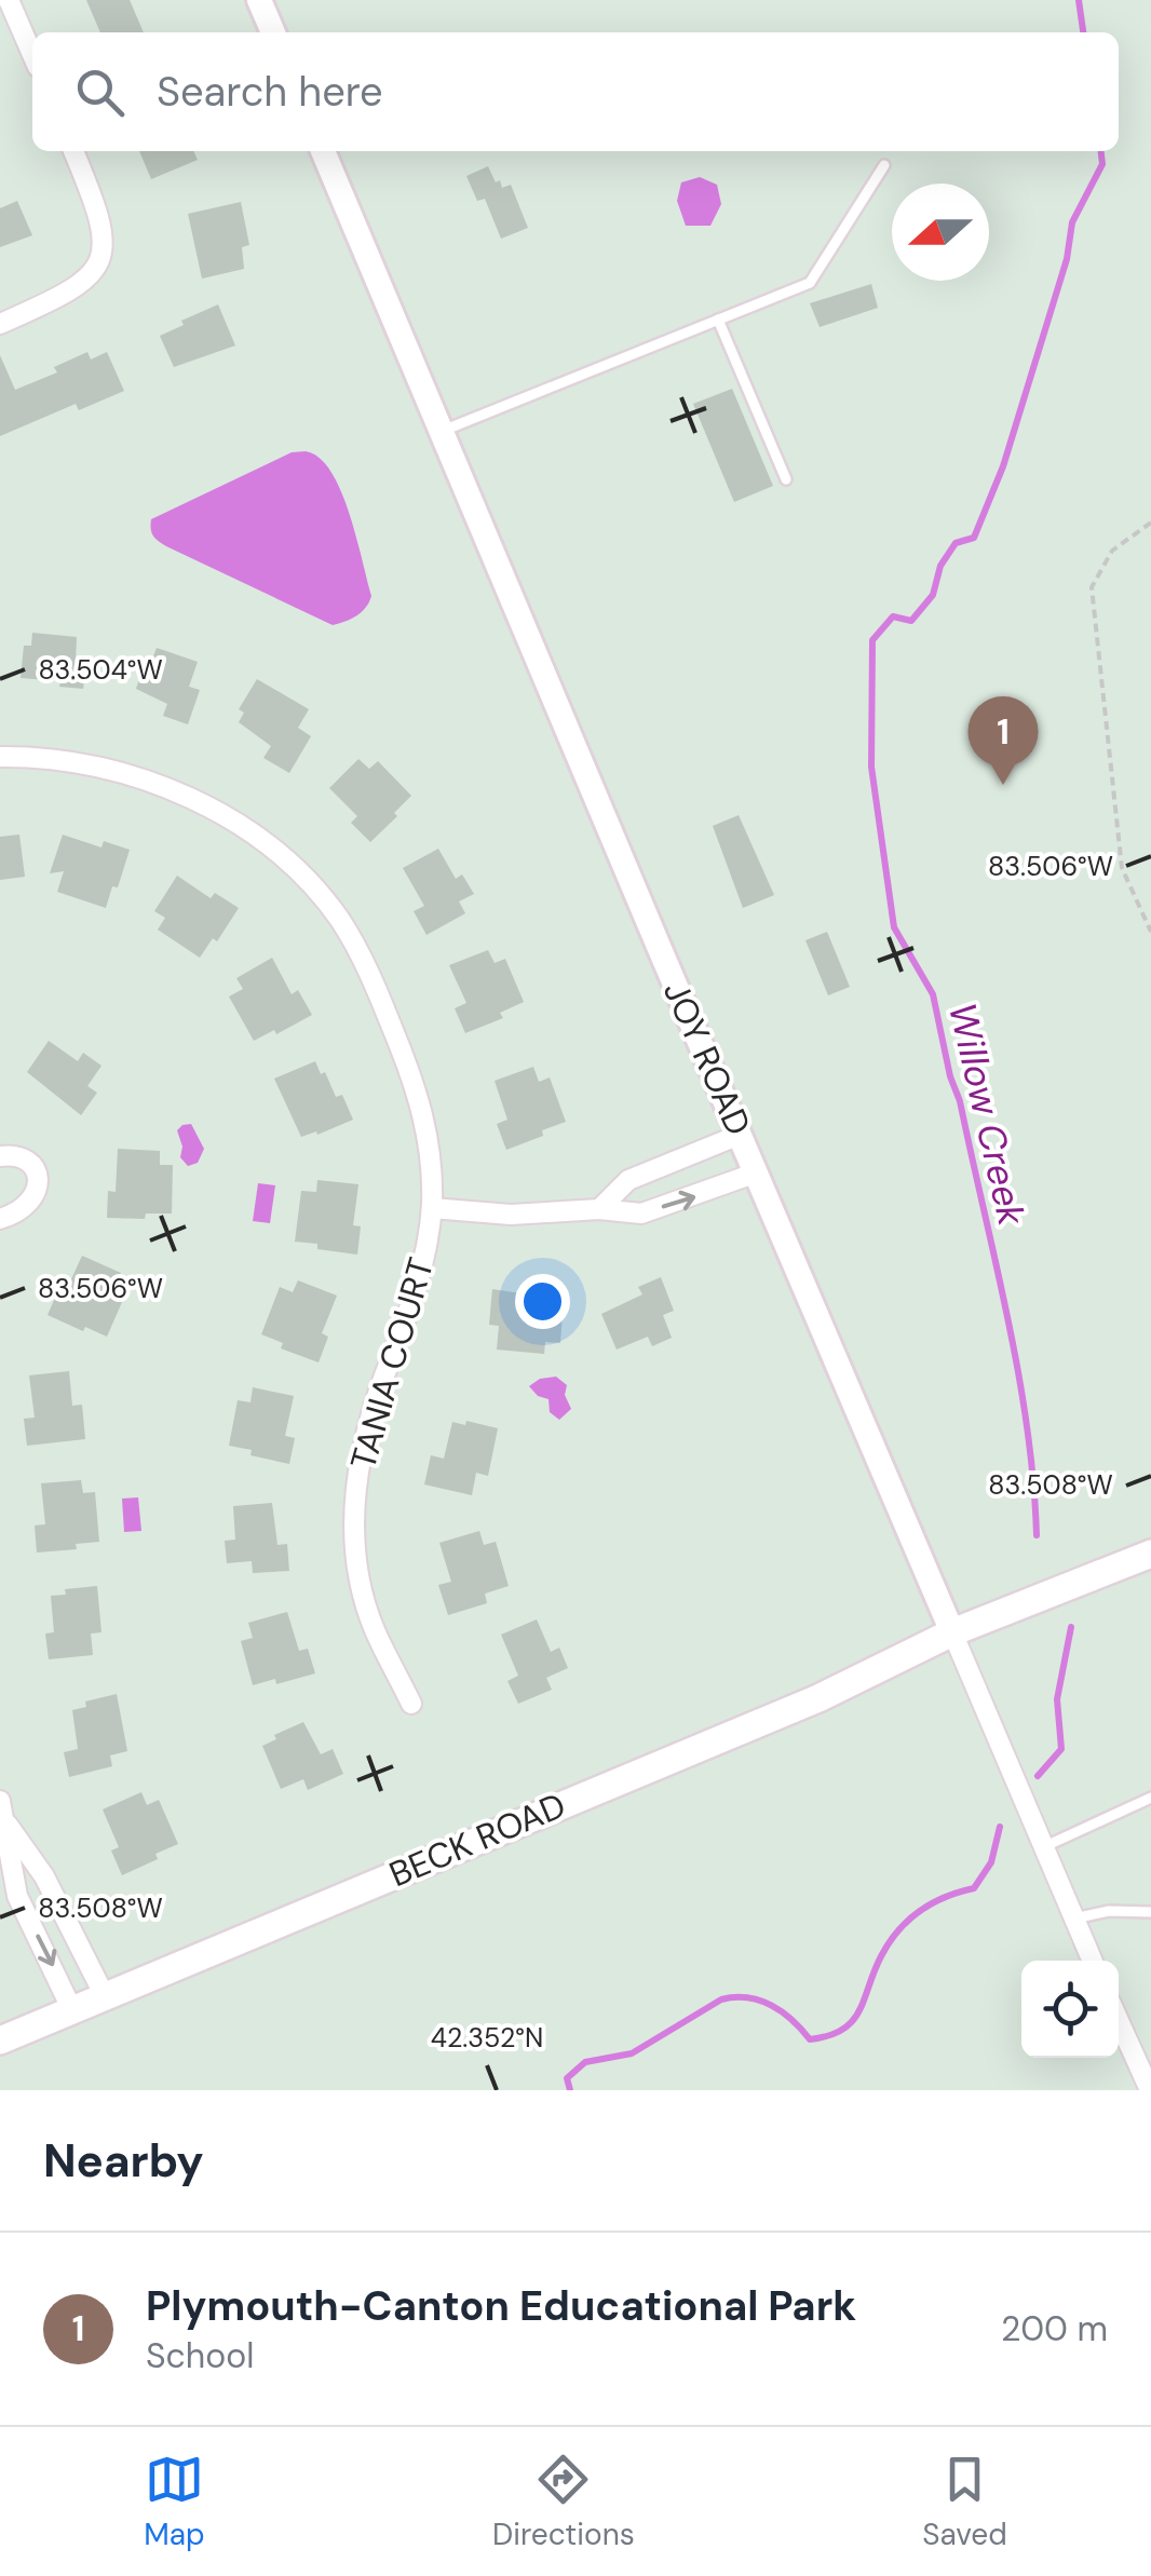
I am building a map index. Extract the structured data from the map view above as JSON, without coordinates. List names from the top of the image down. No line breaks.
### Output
{"streets":{"main road":["BECK ROAD"],"street":["JOY ROAD","TANIA COURT"]},"crossings":[["JOY ROAD","BECK ROAD"]],"water":["Willow Creek"],"north":"left","page":{"search":"Search here","pins":"1","heading":"Nearby","list":[{"mark":"1","name":"Plymouth-Canton Educational Park","note":"School","value":"200 m"}],"nav":["Map","Directions","Saved"]},"coordinates":["83.504°W","83.506°W","83.508°W","42.352°N"]}
